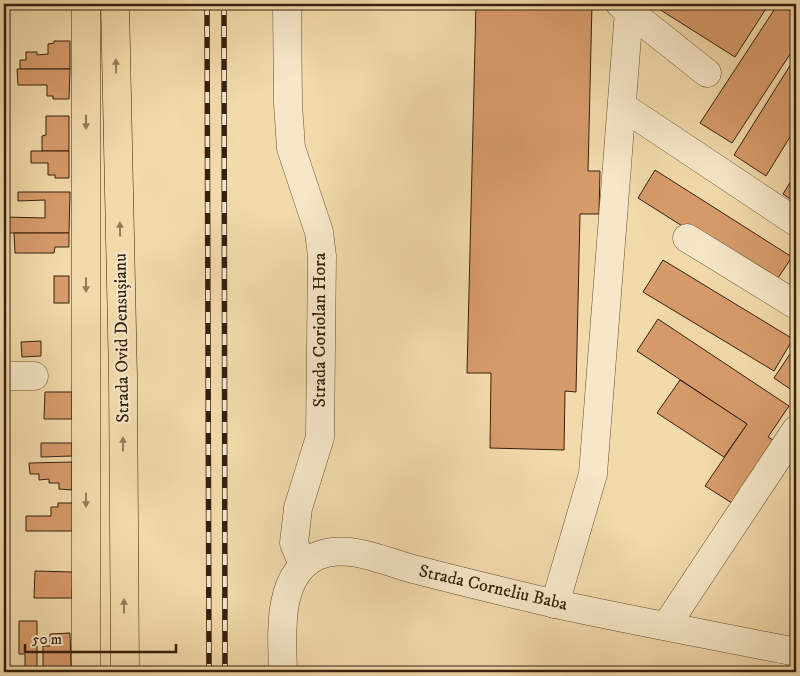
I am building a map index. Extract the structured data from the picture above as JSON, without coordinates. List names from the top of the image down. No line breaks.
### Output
{"streets":{"main road":["Strada Ovid Densușianu"],"street":["Strada Coriolan Hora","Strada Corneliu Baba"]},"crossings":[["Strada Coriolan Hora","Strada Corneliu Baba"]],"scale_bar":"50 m"}
